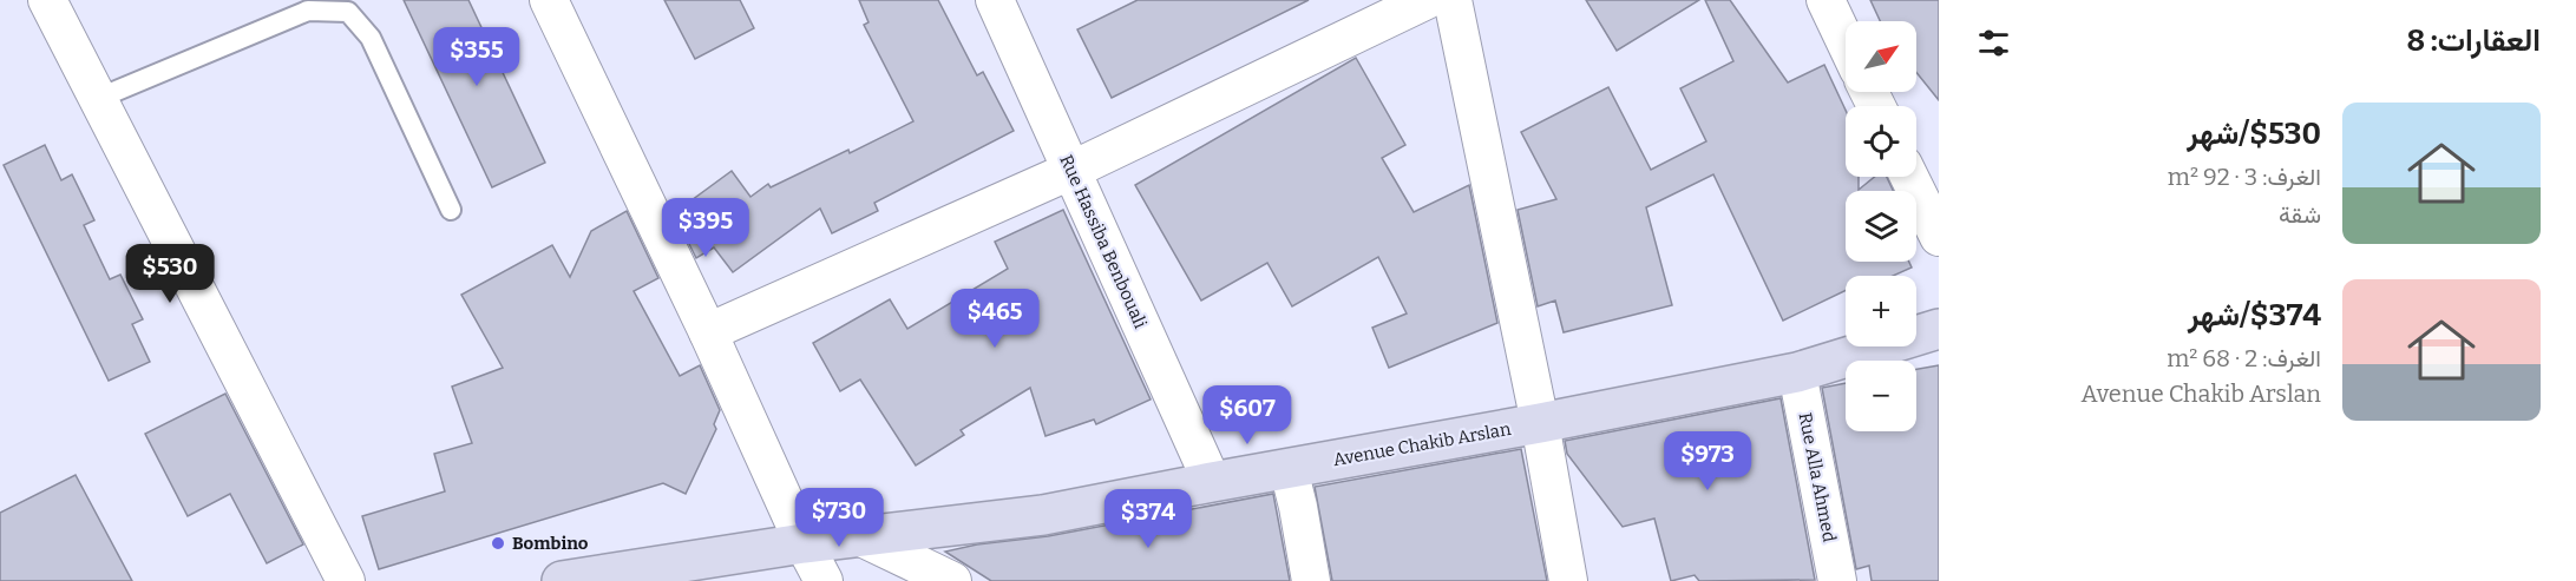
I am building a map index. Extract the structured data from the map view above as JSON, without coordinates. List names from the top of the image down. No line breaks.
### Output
{"streets":{"main road":["Avenue Chakib Arslan"],"street":["Rue Hassiba Benbouali","Rue Alla Ahmed"]},"crossings":[["Rue Hassiba Benbouali","Avenue Chakib Arslan"],["Avenue Chakib Arslan","Rue Alla Ahmed"]],"places":["Bombino"],"north":"top right","page":{"heading":"العقارات: 8","map_buttons":["+","−"],"price":["$355","$395","$530","$465","$607","$973","$730","$374"],"list":[{"name":"$530/شهر","note":"الغرف: 3 · 92 m² · شقة"},{"name":"$374/شهر","note":"الغرف: 2 · 68 m² · Avenue Chakib Arslan"}]}}
